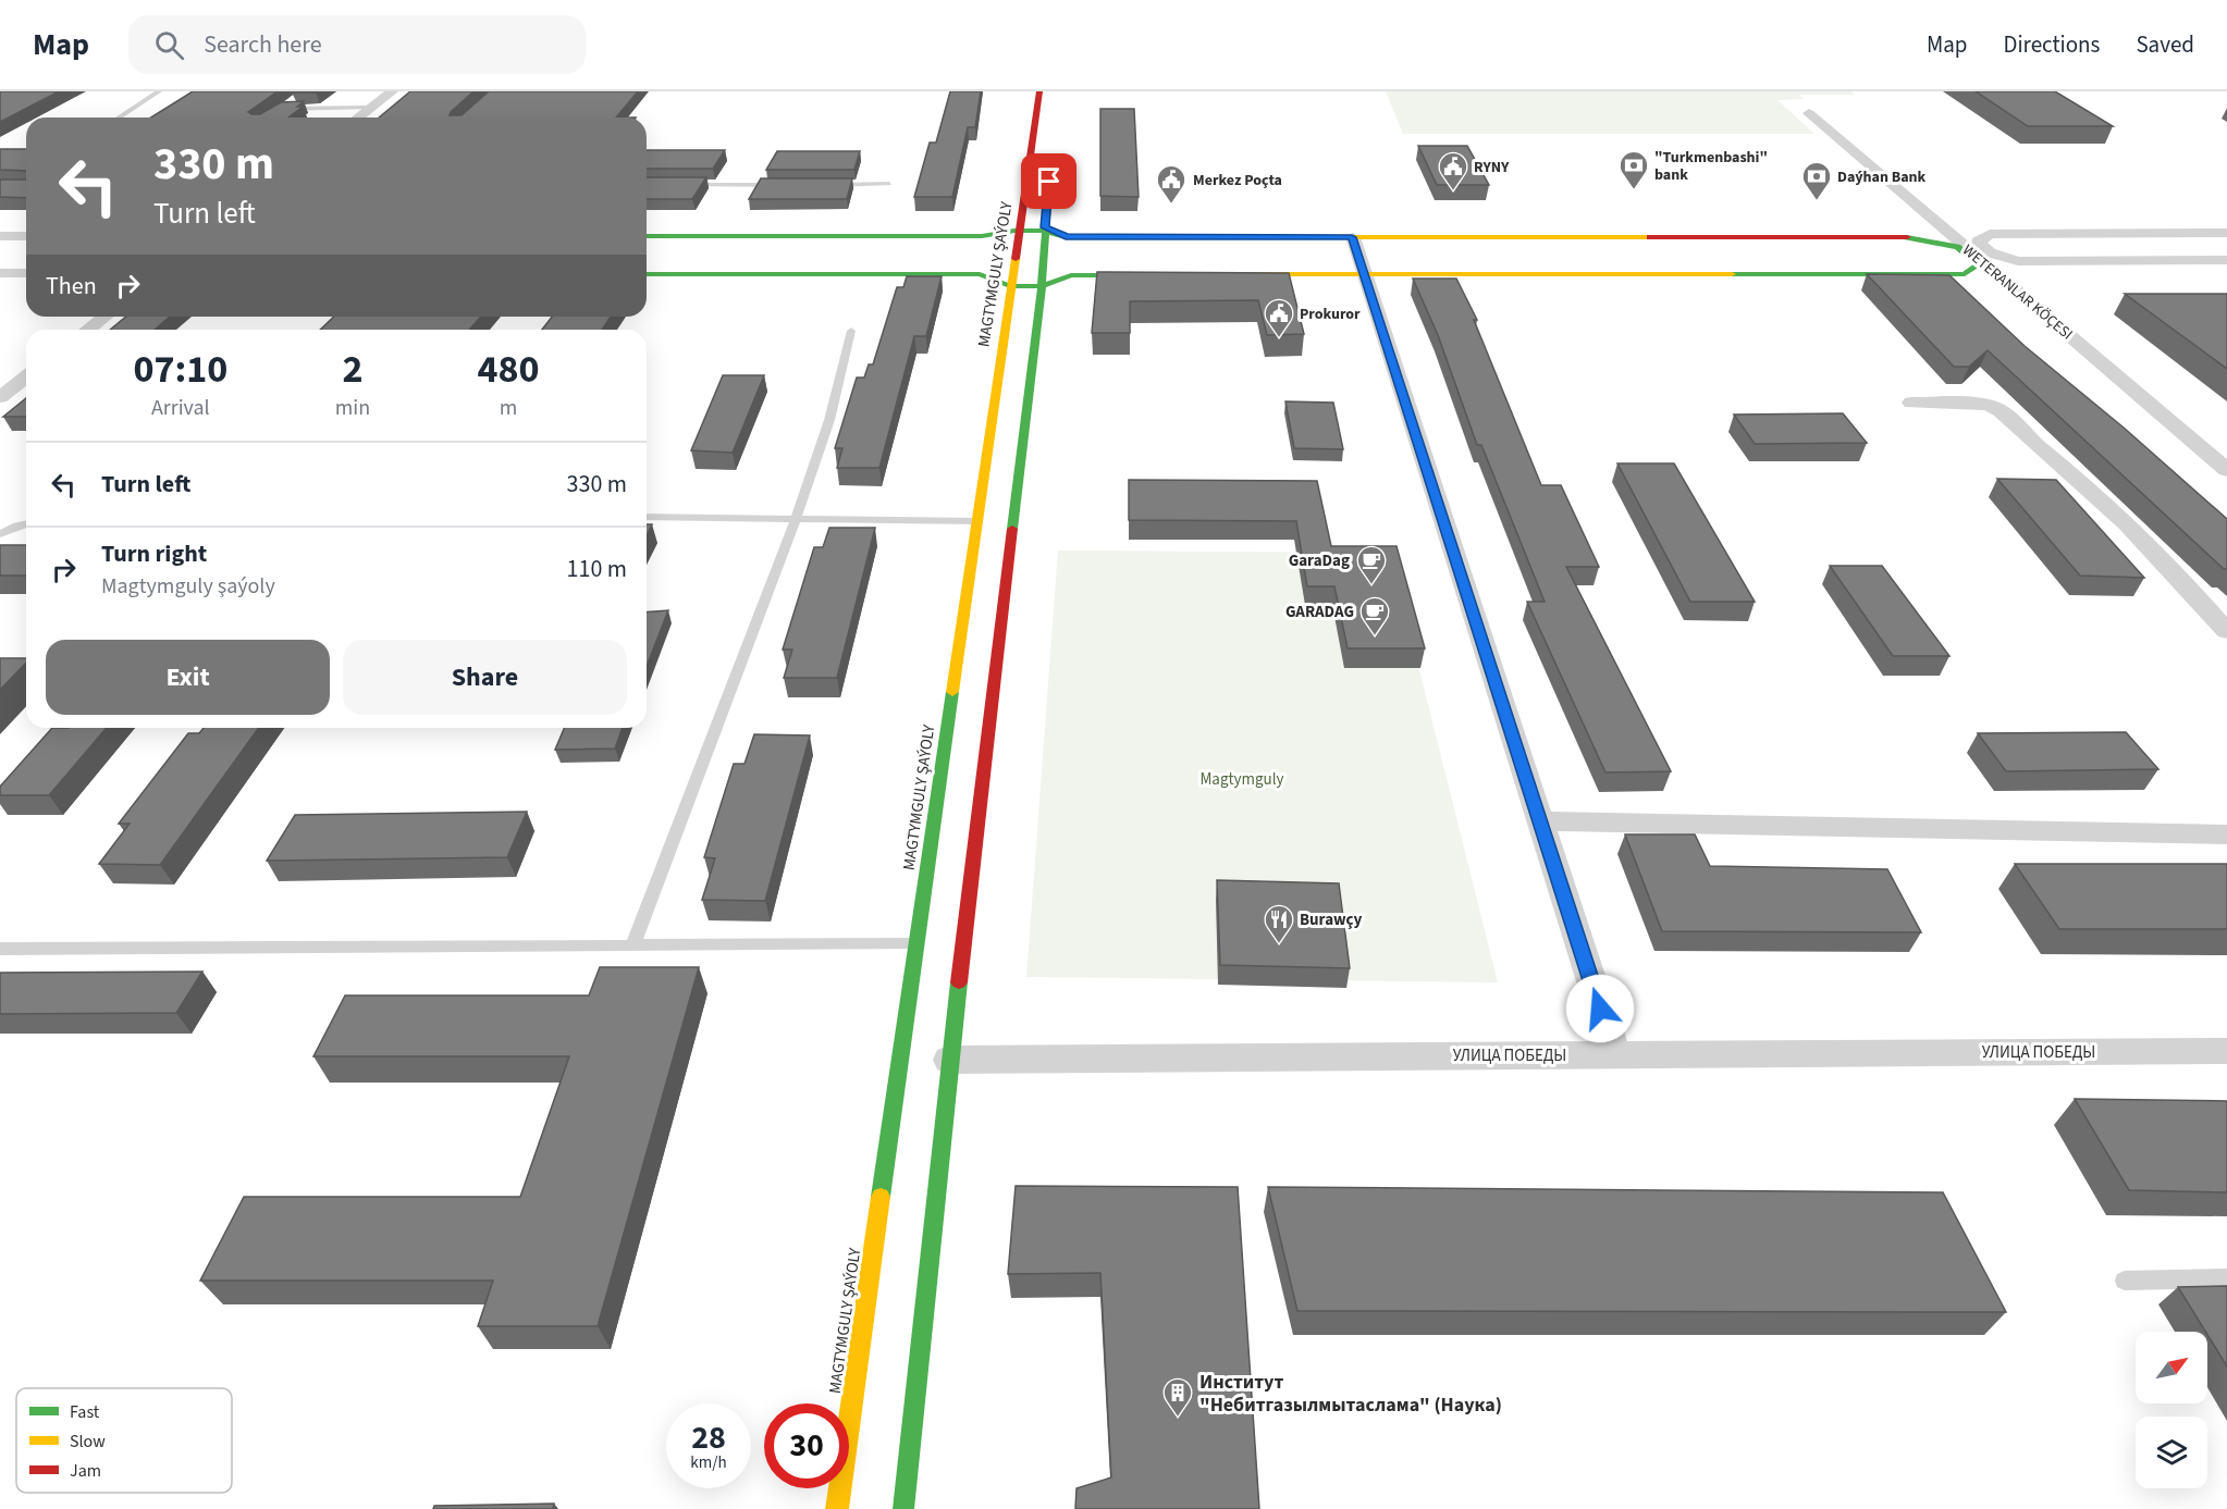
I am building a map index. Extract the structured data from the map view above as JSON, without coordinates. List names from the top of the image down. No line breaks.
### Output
{"streets":{"street":["MAGTYMGULY ŞAÝOLY","WETERANLAR KÖÇESI","УЛИЦА ПОБЕДЫ"]},"parks":["Magtymguly"],"places":{"bank":["\"Turkmenbashi\" bank","Daýhan Bank"],"public building":["RYNY","Merkez Poçta","Prokuror"],"cafe":["GaraDag","GARADAG"],"restaurant":["Burawçy"],"building":["Институт \"Небитгазылмытаслама\" (Наука)"]},"legend":["Fast","Slow","Jam"],"north":"top right","page":{"header":"Map","search":"Search here","nav":["Map","Directions","Saved"],"turn":["330 m","Turn left"],"then":"Then","eta":["07:10","Arrival","2","min","480","m"],"list":[{"name":"Turn left","value":"330 m"},{"name":"Turn right","note":"Magtymguly şaýoly","value":"110 m"}],"buttons":["Exit","Share"],"speed":"28 km/h","limit":"30"}}
